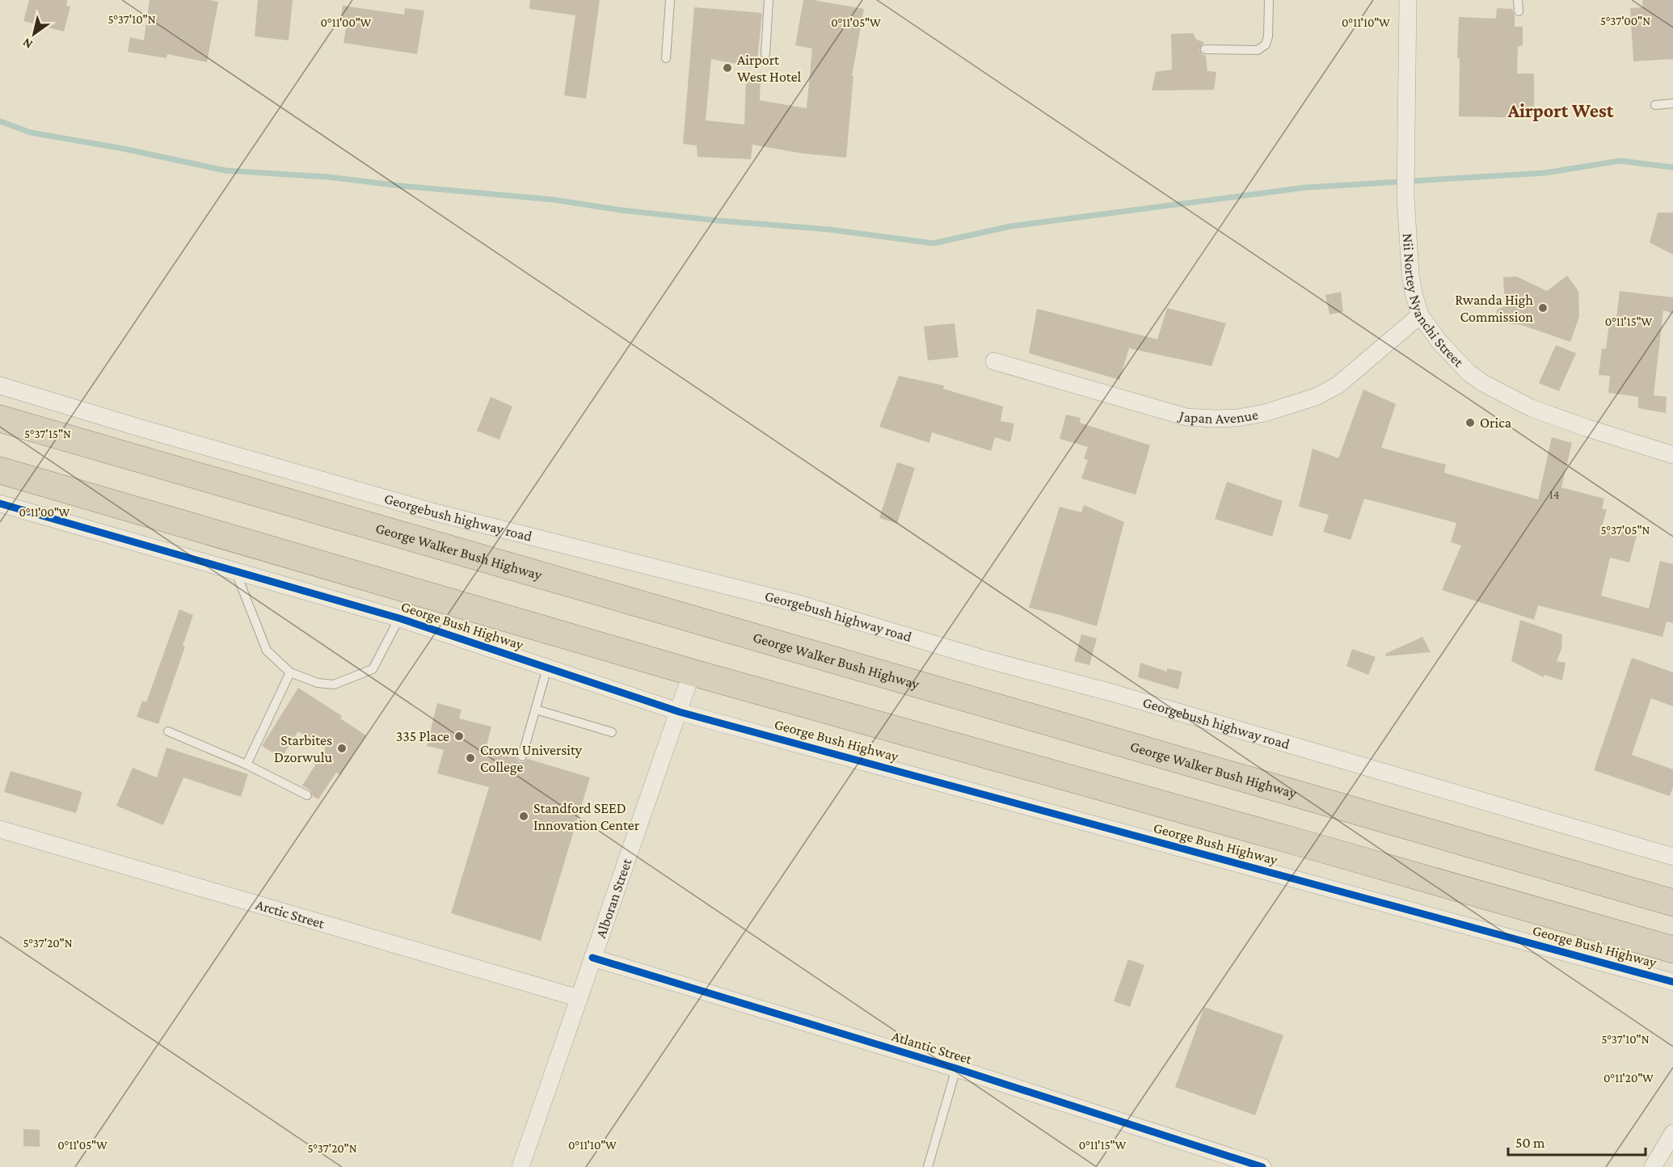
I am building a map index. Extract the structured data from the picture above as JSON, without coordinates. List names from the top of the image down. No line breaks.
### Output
{"streets":{"highway":["George Walker Bush Highway"],"street":["Nii Nortey Nyanchi Street","Japan Avenue","Georgebush highway road","George Bush Highway","Alboran Street","Arctic Street","Atlantic Street"]},"crossings":[["Nii Nortey Nyanchi Street","Japan Avenue"],["George Bush Highway","Alboran Street"],["Alboran Street","Arctic Street"],["Alboran Street","Atlantic Street"]],"districts":["Airport West"],"places":["Airport West Hotel","Rwanda High Commission","Orica","335 Place","Starbites Dzorwulu","Crown University College","Standford SEED Innovation Center"],"house_numbers":["14"],"scale_bar":"50 m","north":"bottom left","coordinates":["5°37'10\"N","5°37'00\"N","0°11'00\"W","0°11'05\"W","0°11'10\"W","0°11'15\"W","5°37'15\"N","5°37'05\"N","5°37'20\"N","0°11'20\"W"]}
